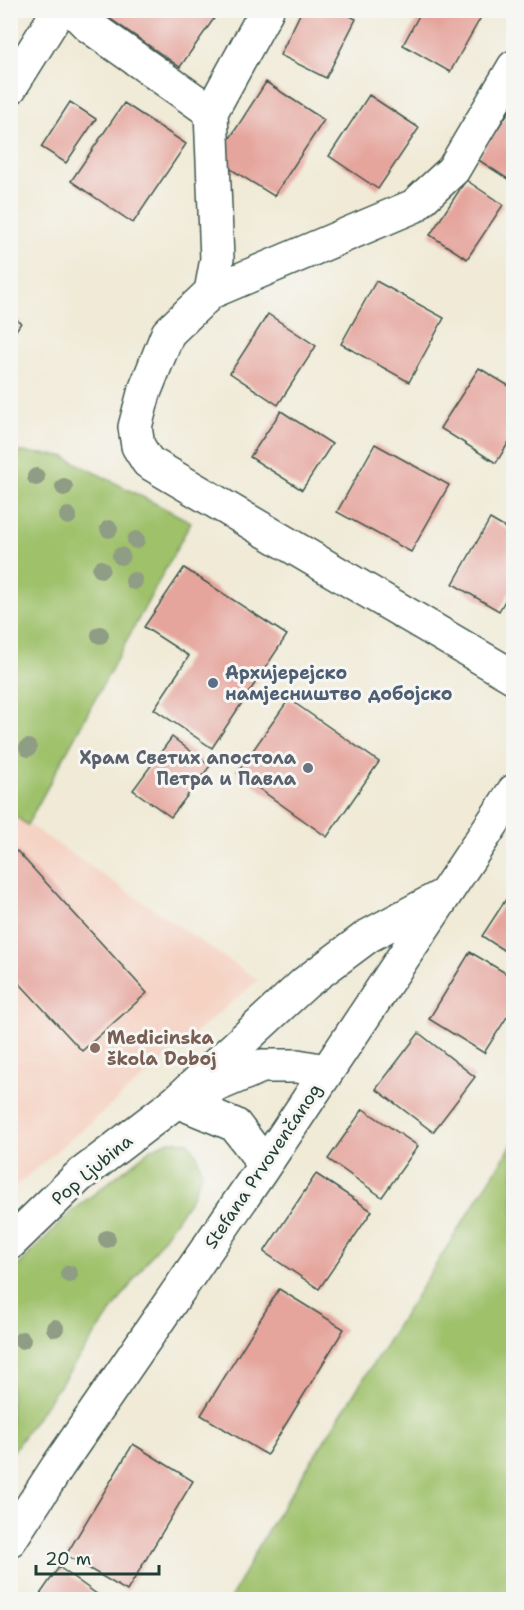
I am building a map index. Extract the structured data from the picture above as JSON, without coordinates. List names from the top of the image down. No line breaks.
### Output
{"streets":{"street":["Stefana Prvovenčanog","Pop Ljubina"]},"places":["Архијерејско намјесништво добојско","Храм Светих апостола Петра и Павла","Medicinska škola Doboj"],"scale_bar":"20 m"}
